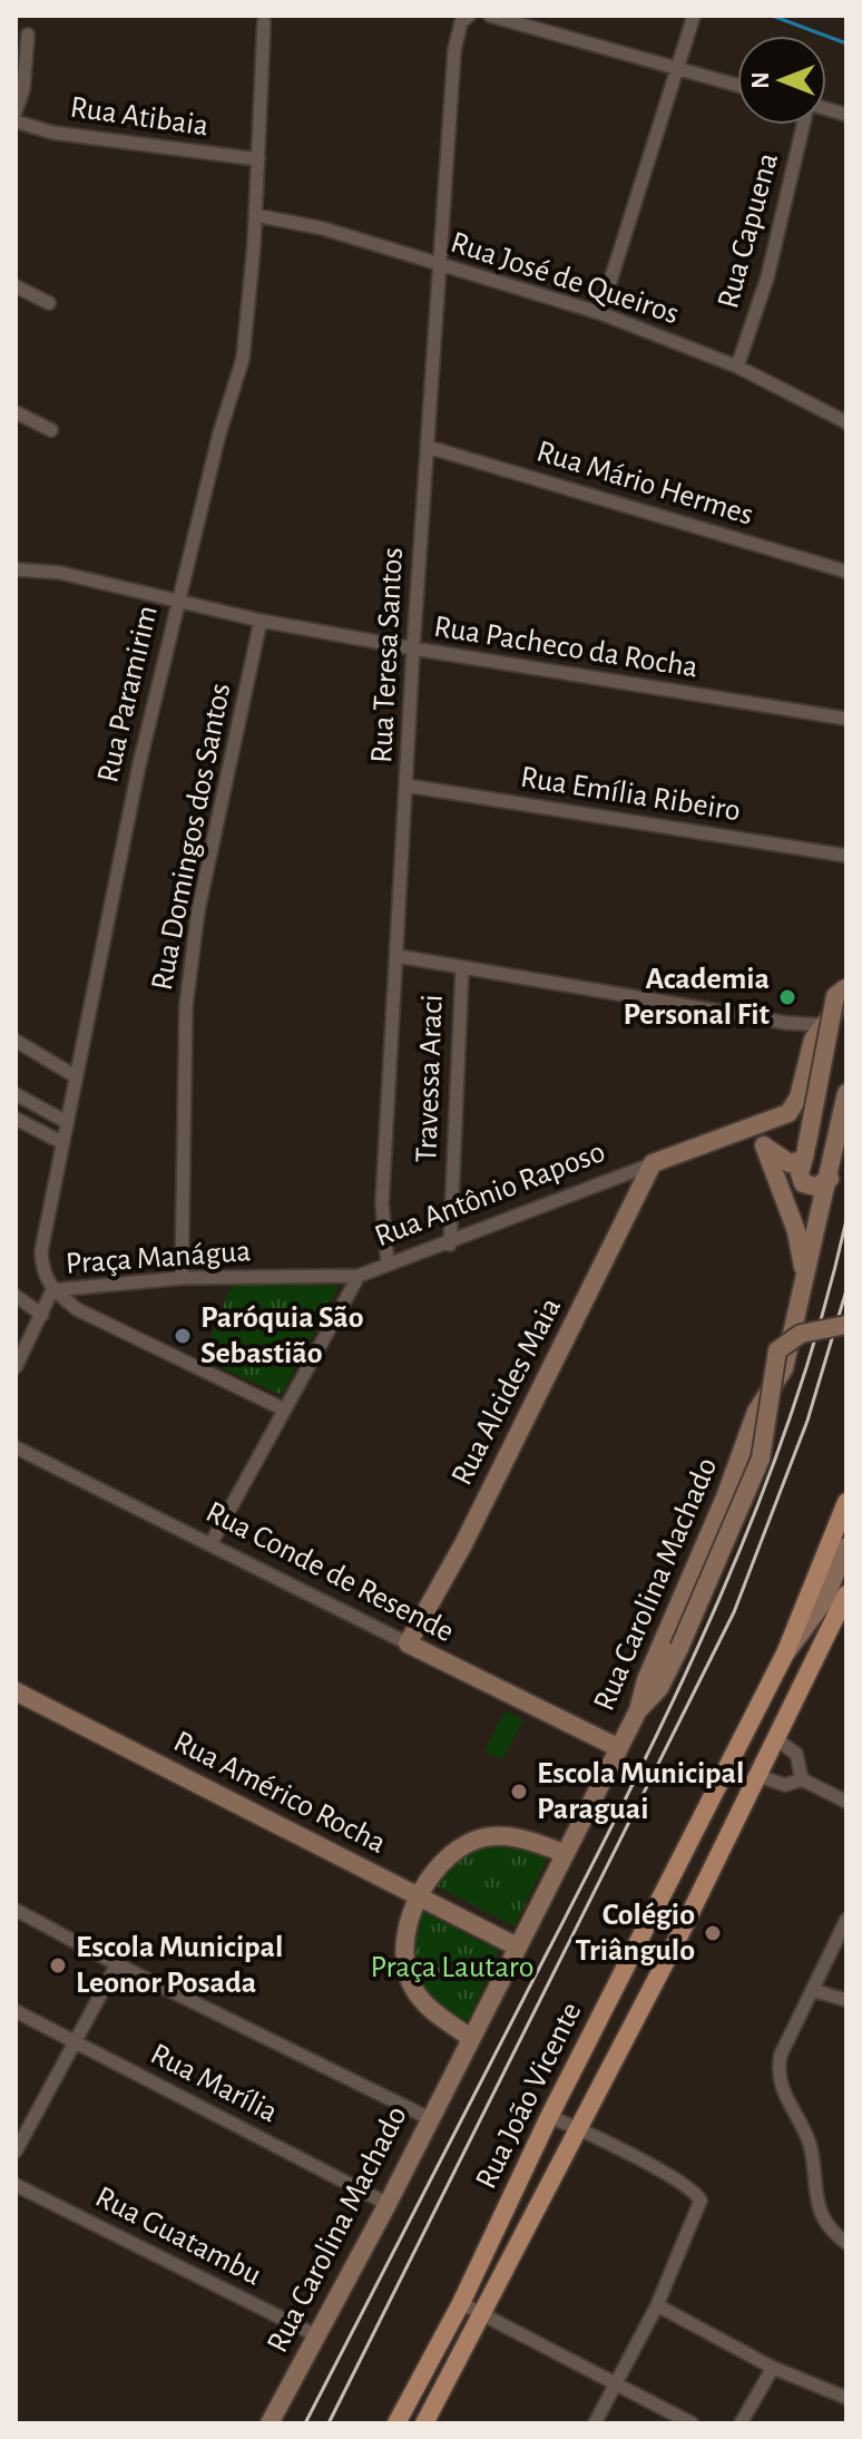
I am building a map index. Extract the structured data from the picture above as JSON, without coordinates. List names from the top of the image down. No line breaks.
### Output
{"streets":{"main road":["Rua Antônio Raposo","Rua Alcides Maia","Rua Conde de Resende","Rua Carolina Machado","Rua Américo Rocha","Rua João Vicente"],"street":["Rua Atibaia","Rua Capuena","Rua José de Queiros","Rua Mário Hermes","Rua Pacheco da Rocha","Rua Teresa Santos","Rua Paramirim","Rua Emília Ribeiro","Rua Domingos dos Santos","Travessa Araci","Praça Manágua","Rua Marília","Rua Guatambu"]},"crossings":[["Rua Atibaia","Rua Paramirim"],["Rua Capuena","Rua José de Queiros"],["Rua José de Queiros","Rua Teresa Santos"],["Rua José de Queiros","Rua Paramirim"],["Rua Mário Hermes","Rua Teresa Santos"],["Rua Pacheco da Rocha","Rua Teresa Santos"],["Rua Pacheco da Rocha","Rua Paramirim"],["Rua Pacheco da Rocha","Rua Domingos dos Santos"],["Rua Teresa Santos","Rua Emília Ribeiro"],["Rua Teresa Santos","Rua Antônio Raposo"],["Rua Paramirim","Praça Manágua"],["Rua Domingos dos Santos","Praça Manágua"],["Travessa Araci","Rua Antônio Raposo"],["Rua Antônio Raposo","Praça Manágua"],["Rua Antônio Raposo","Rua Alcides Maia"],["Rua Antônio Raposo","Rua Conde de Resende"],["Rua Alcides Maia","Rua Conde de Resende"],["Rua Conde de Resende","Rua Carolina Machado"],["Rua Carolina Machado","Rua Américo Rocha"],["Rua Carolina Machado","Rua Marília"],["Rua Carolina Machado","Rua Guatambu"]],"parks":["Praça Lautaro"],"places":["Academia Personal Fit","Paróquia São Sebastião","Escola Municipal Paraguai","Colégio Triângulo","Escola Municipal Leonor Posada"],"north":"left"}
